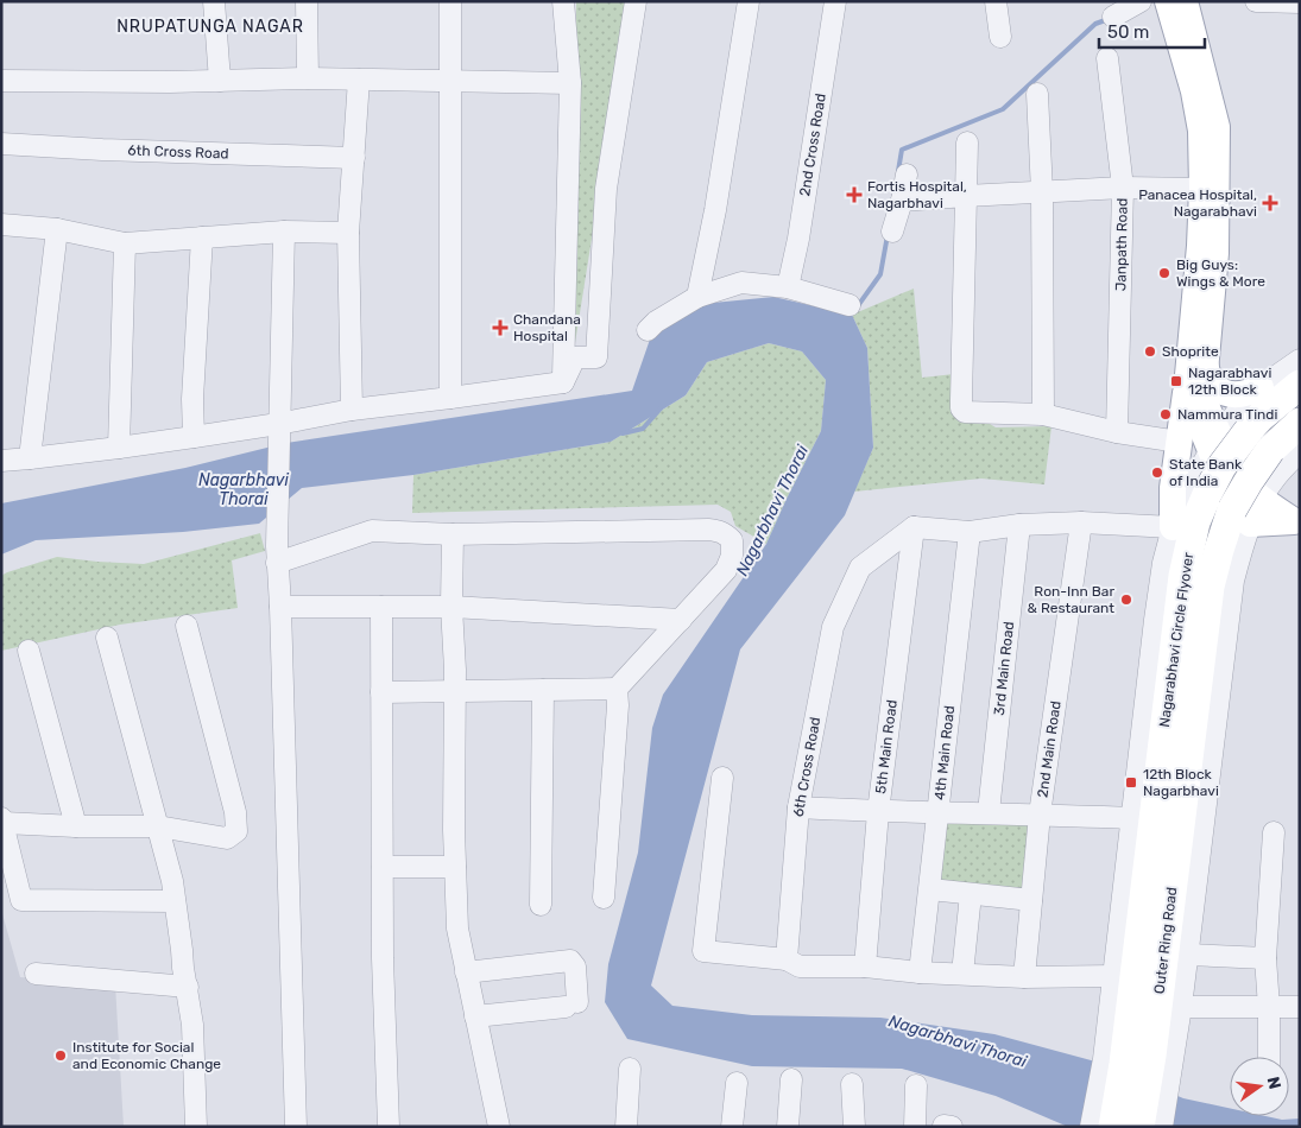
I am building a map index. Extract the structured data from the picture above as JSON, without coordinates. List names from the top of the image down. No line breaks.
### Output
{"streets":{"highway":["Nagarabhavi Circle Flyover","Outer Ring Road"],"street":["2nd Cross Road","6th Cross Road","Janpath Road","3rd Main Road","5th Main Road","2nd Main Road","4th Main Road"]},"crossings":[["6th Cross Road","5th Main Road"],["Nagarabhavi Circle Flyover","Outer Ring Road"]],"districts":["NRUPATUNGA NAGAR"],"water":["Nagarbhavi Thorai"],"places":{"health":["Fortis Hospital, Nagarbhavi","Panacea Hospital, Nagarabhavi","Chandana Hospital"],"other":["Big Guys: Wings & More","Shoprite","Nammura Tindi","State Bank of India","Ron-Inn Bar & Restaurant","Institute for Social and Economic Change"],"transit":["Nagarabhavi 12th Block","12th Block Nagarbhavi"]},"scale_bar":"50 m","north":"right"}
